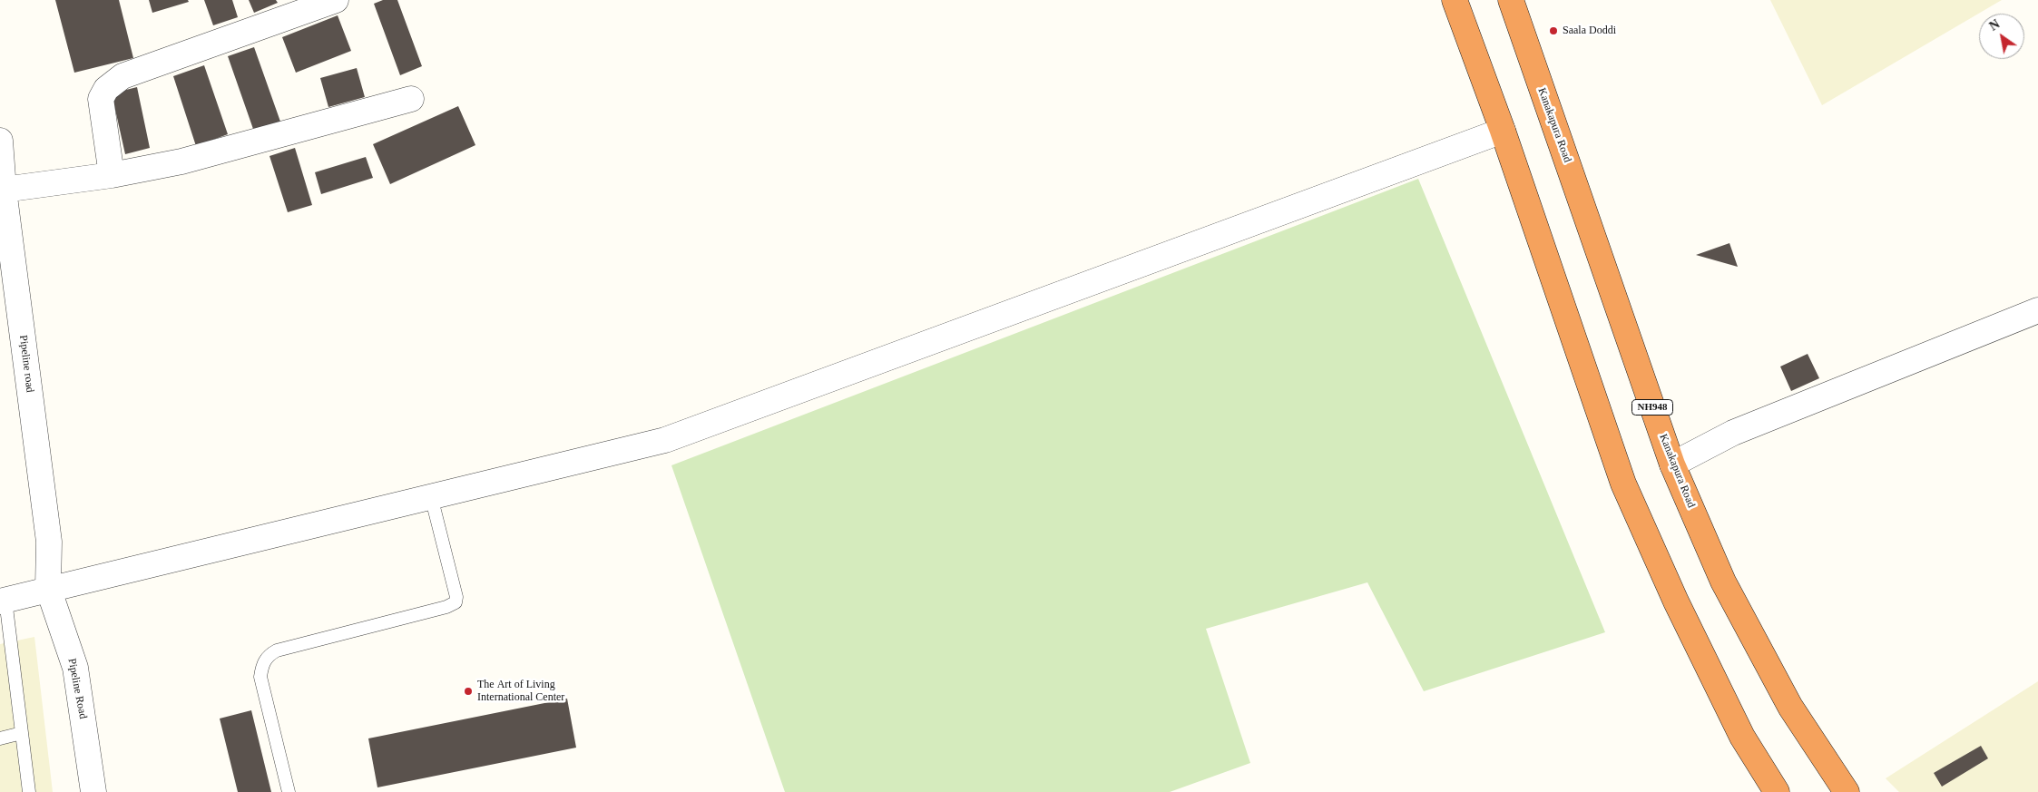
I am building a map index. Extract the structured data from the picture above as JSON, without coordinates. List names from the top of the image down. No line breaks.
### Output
{"streets":{"highway":["Kanakapura Road","NH948"],"street":["Pipeline road","Pipeline Road"]},"crossings":[["Pipeline road","Pipeline Road"]],"places":["Saala Doddi","The Art of Living International Center"],"north":"top left"}
